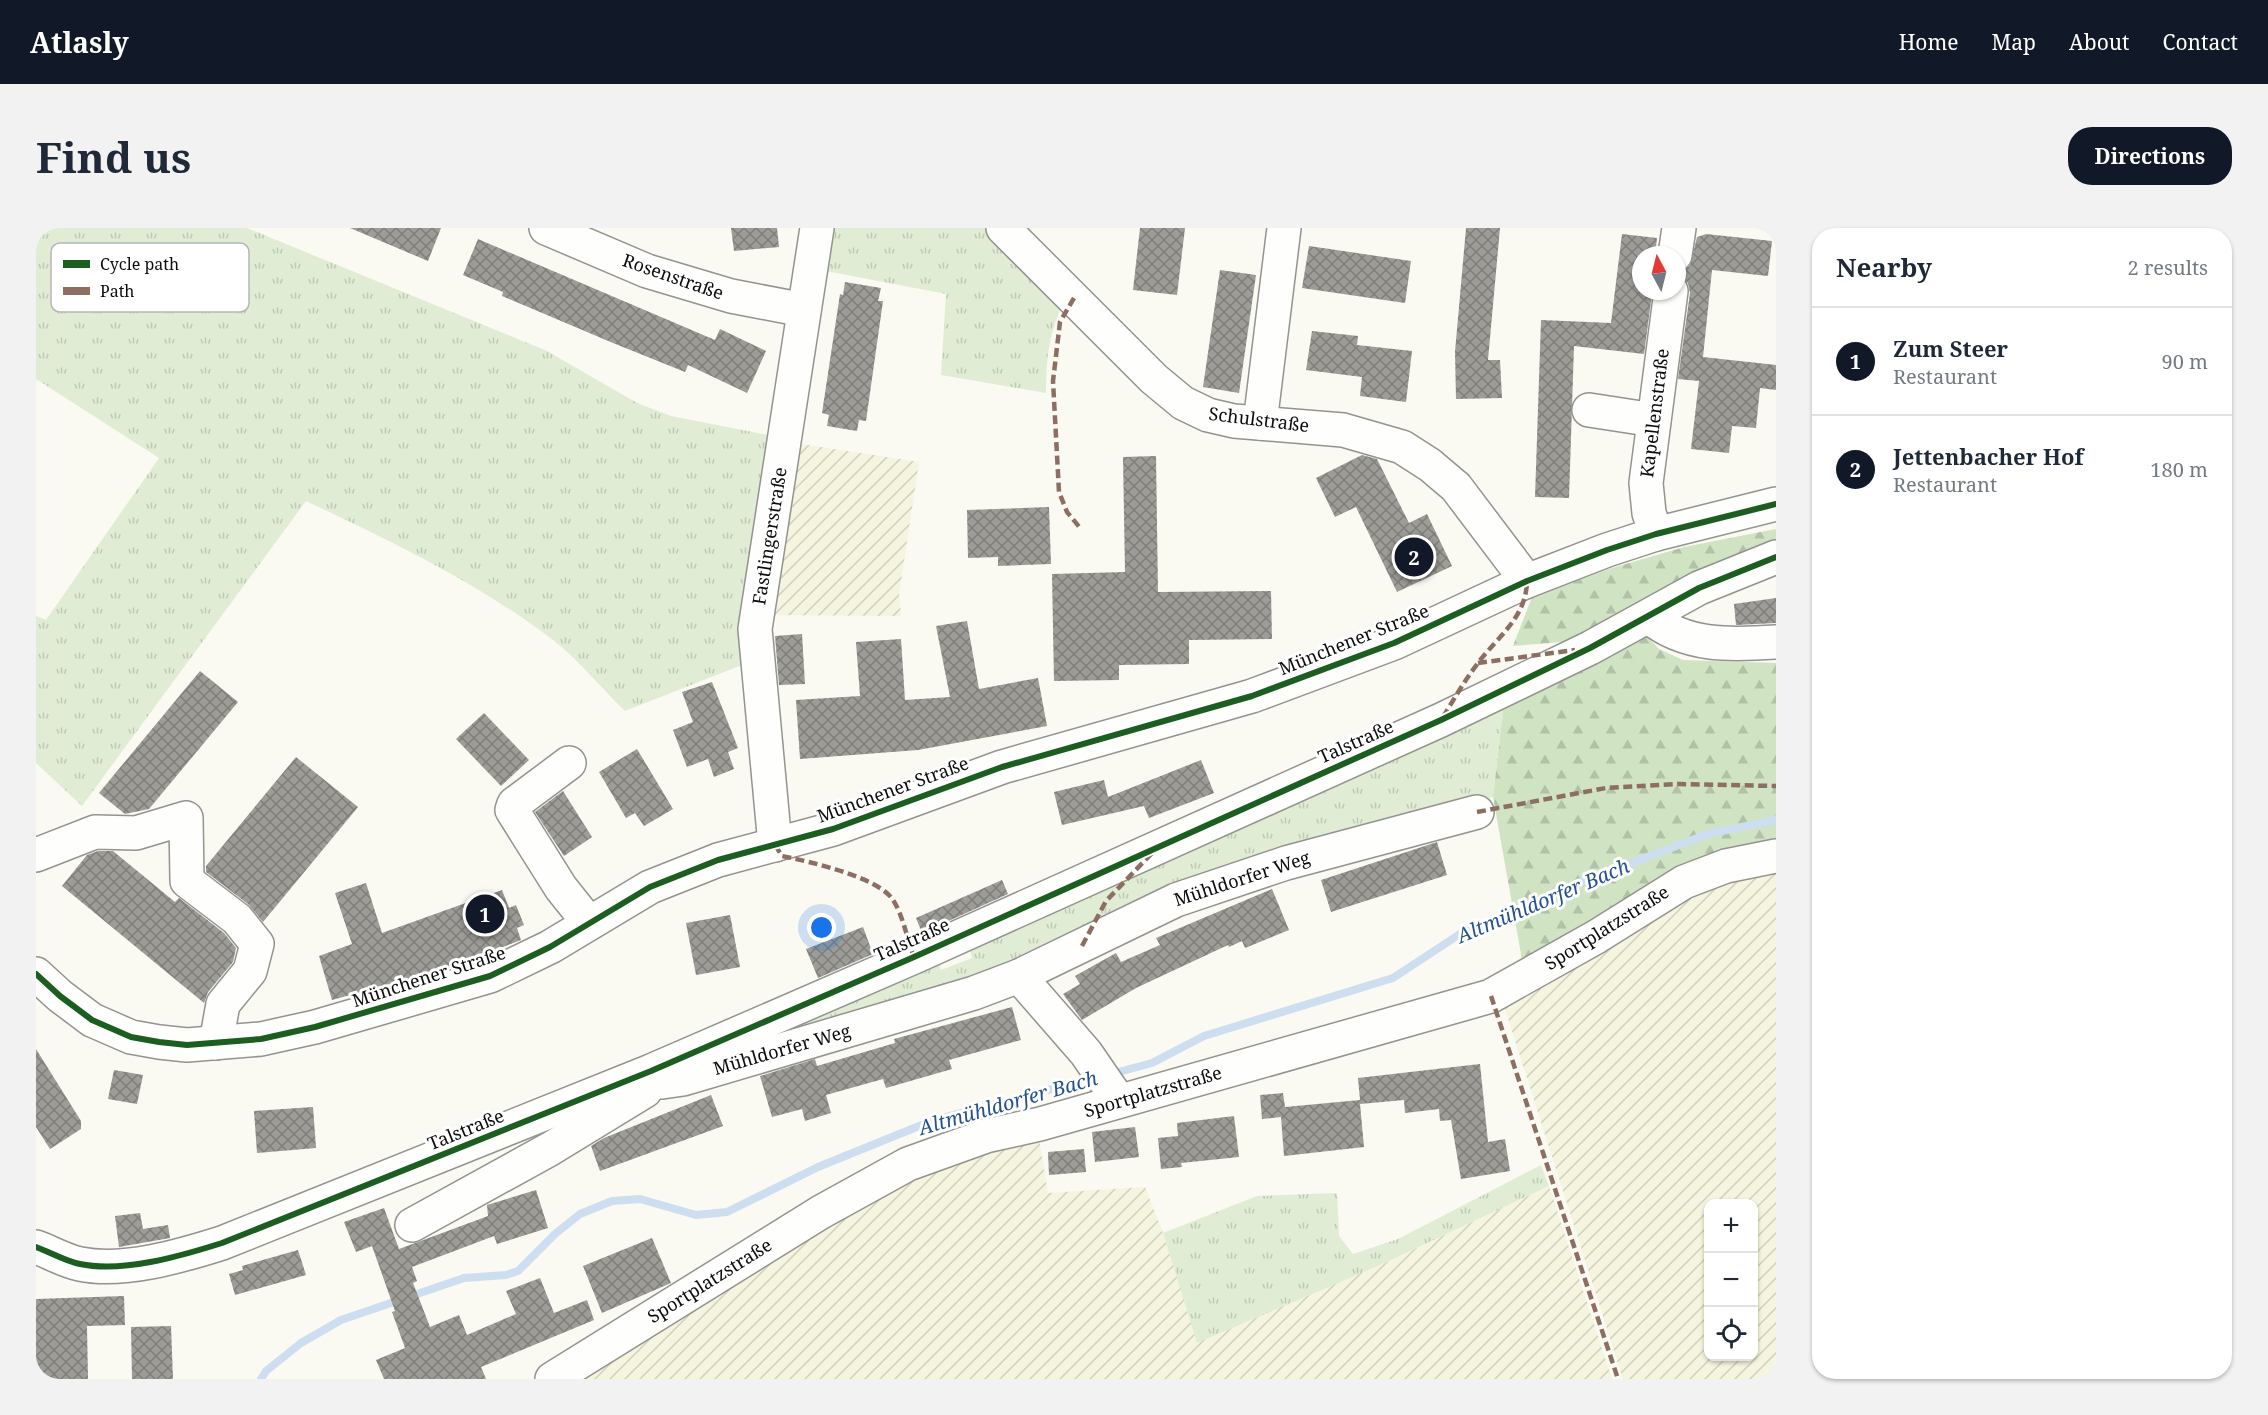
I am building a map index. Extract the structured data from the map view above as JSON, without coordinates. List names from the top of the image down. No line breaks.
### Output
{"streets":{"street":["Rosenstraße","Kapellenstraße","Schulstraße","Fastlingerstraße","Münchener Straße","Talstraße","Mühldorfer Weg","Sportplatzstraße"]},"crossings":[["Rosenstraße","Fastlingerstraße"],["Kapellenstraße","Münchener Straße"],["Schulstraße","Münchener Straße"],["Fastlingerstraße","Münchener Straße"],["Talstraße","Mühldorfer Weg"]],"water":["Altmühldorfer Bach"],"legend":["Cycle path","Path"],"north":"top","page":{"header":"Atlasly","nav":["Home","Map","About","Contact"],"buttons":"Directions","title":"Find us","heading":["Nearby","2 results"],"list":[{"mark":"1","name":"Zum Steer","note":"Restaurant","value":"90 m"},{"mark":"2","name":"Jettenbacher Hof","note":"Restaurant","value":"180 m"}],"pins":["2","1"],"map_buttons":["+","−"]}}
